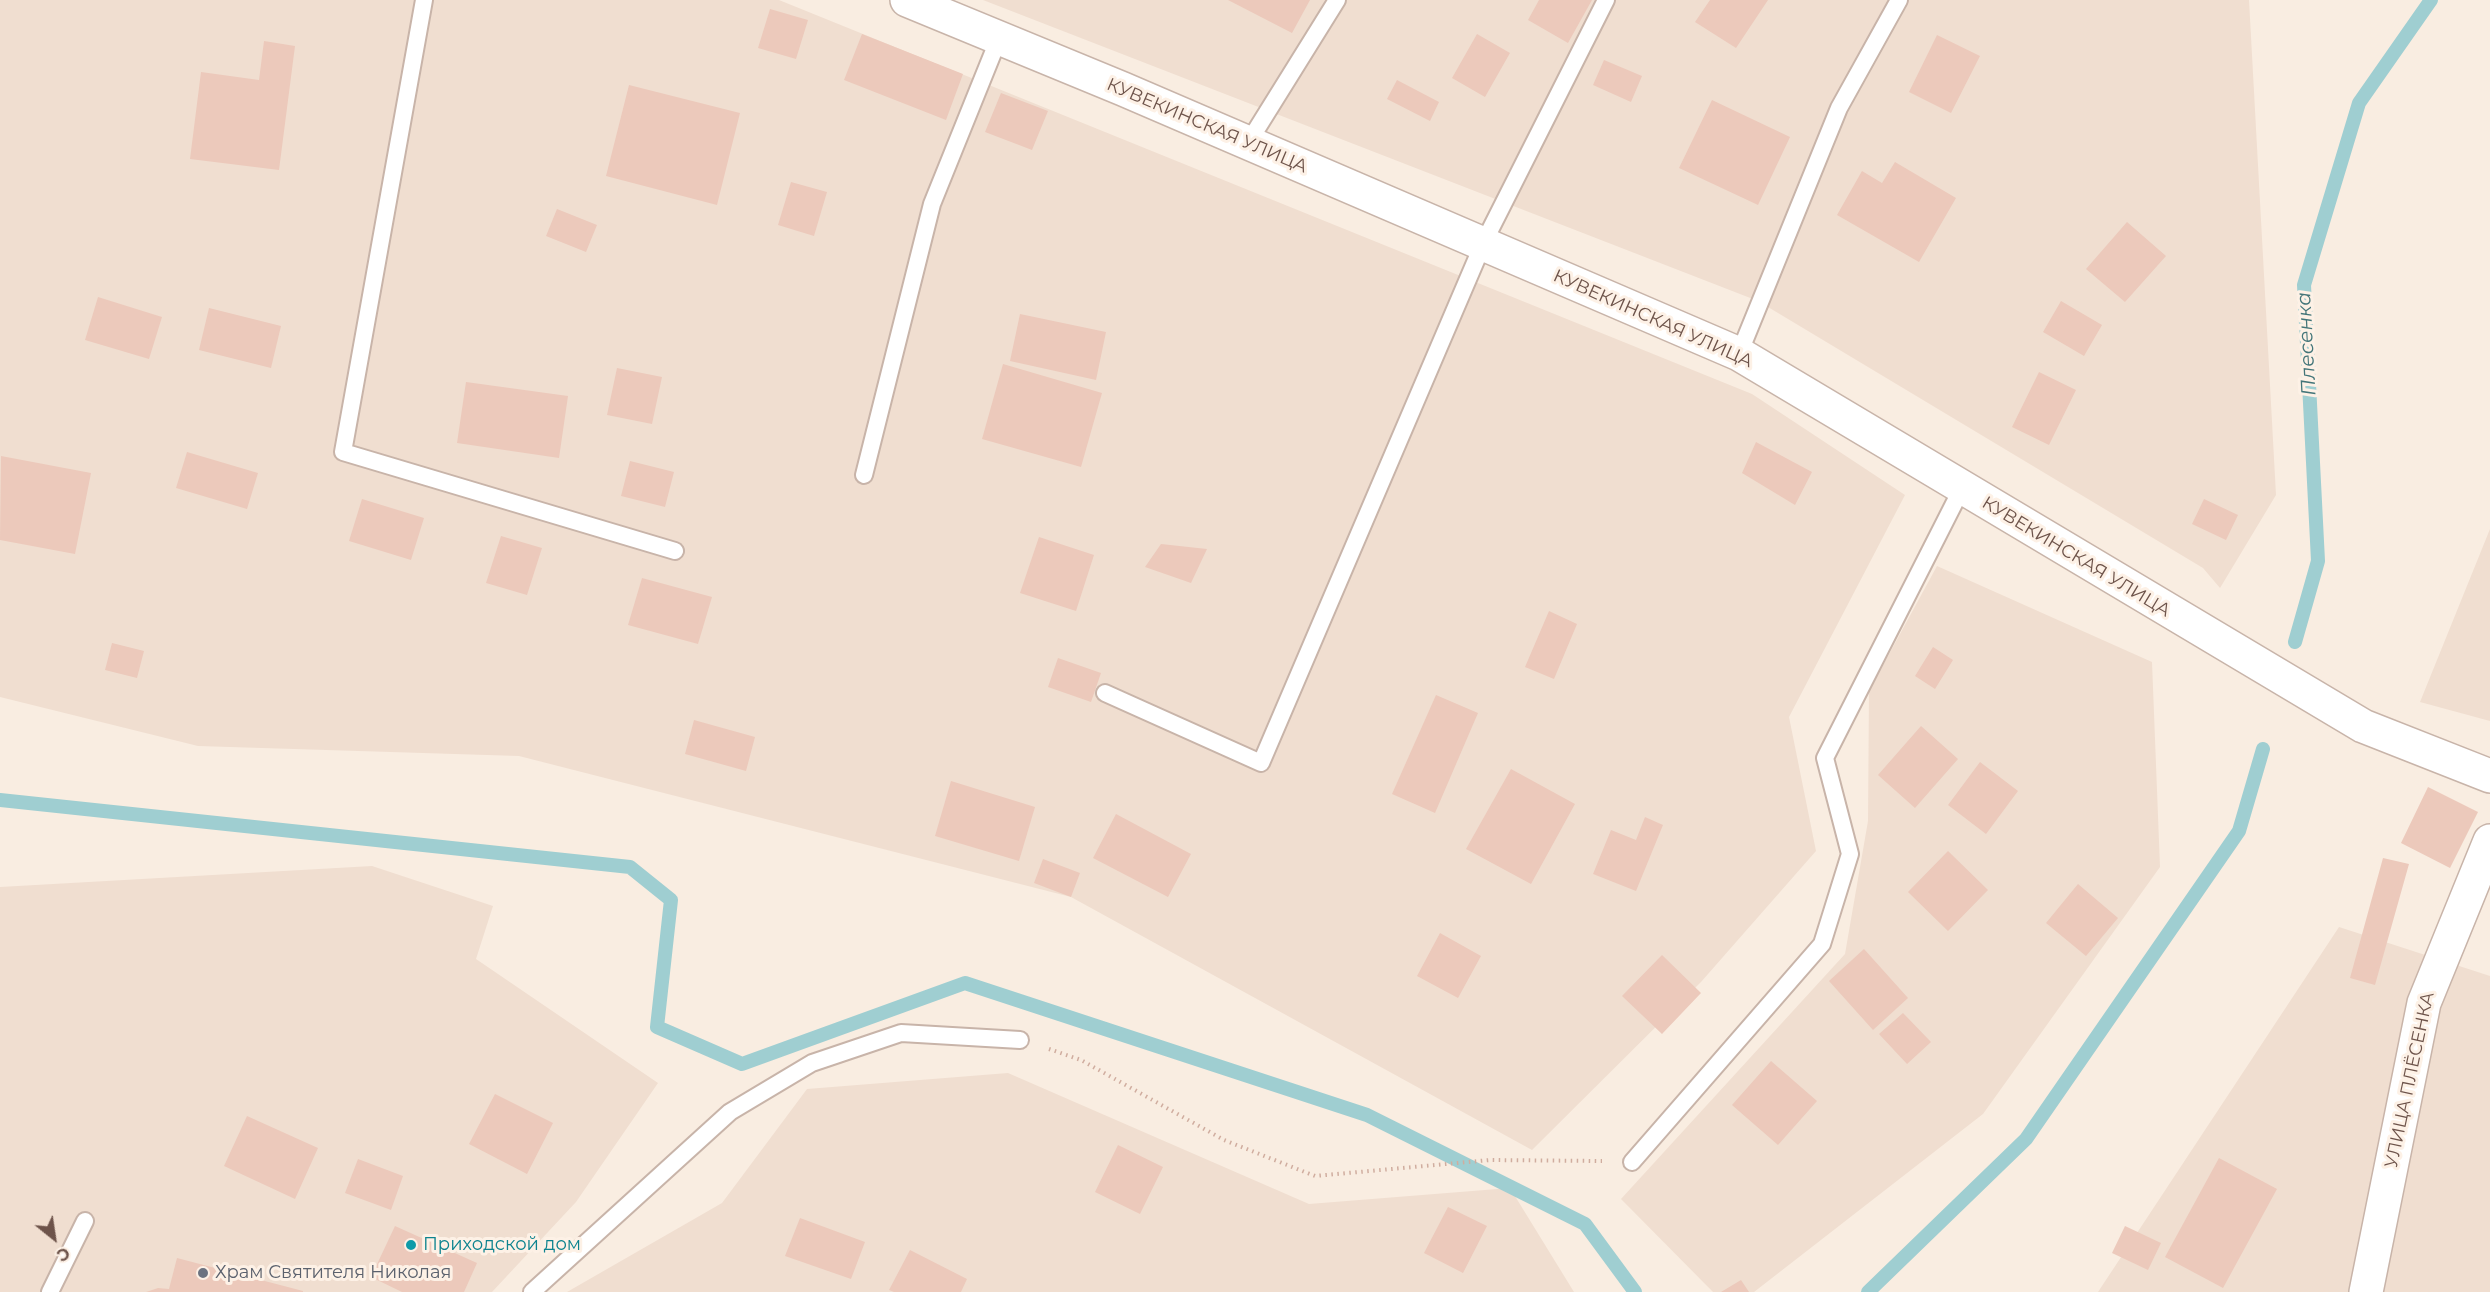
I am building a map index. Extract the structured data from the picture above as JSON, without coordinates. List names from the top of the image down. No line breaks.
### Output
{"streets":{"street":["КУВЕКИНСКАЯ УЛИЦА","УЛИЦА ПЛЁСЕНКА"]},"water":["Плесенка"],"places":["Приходской дом","Храм Святителя Николая"],"north":"bottom right"}
